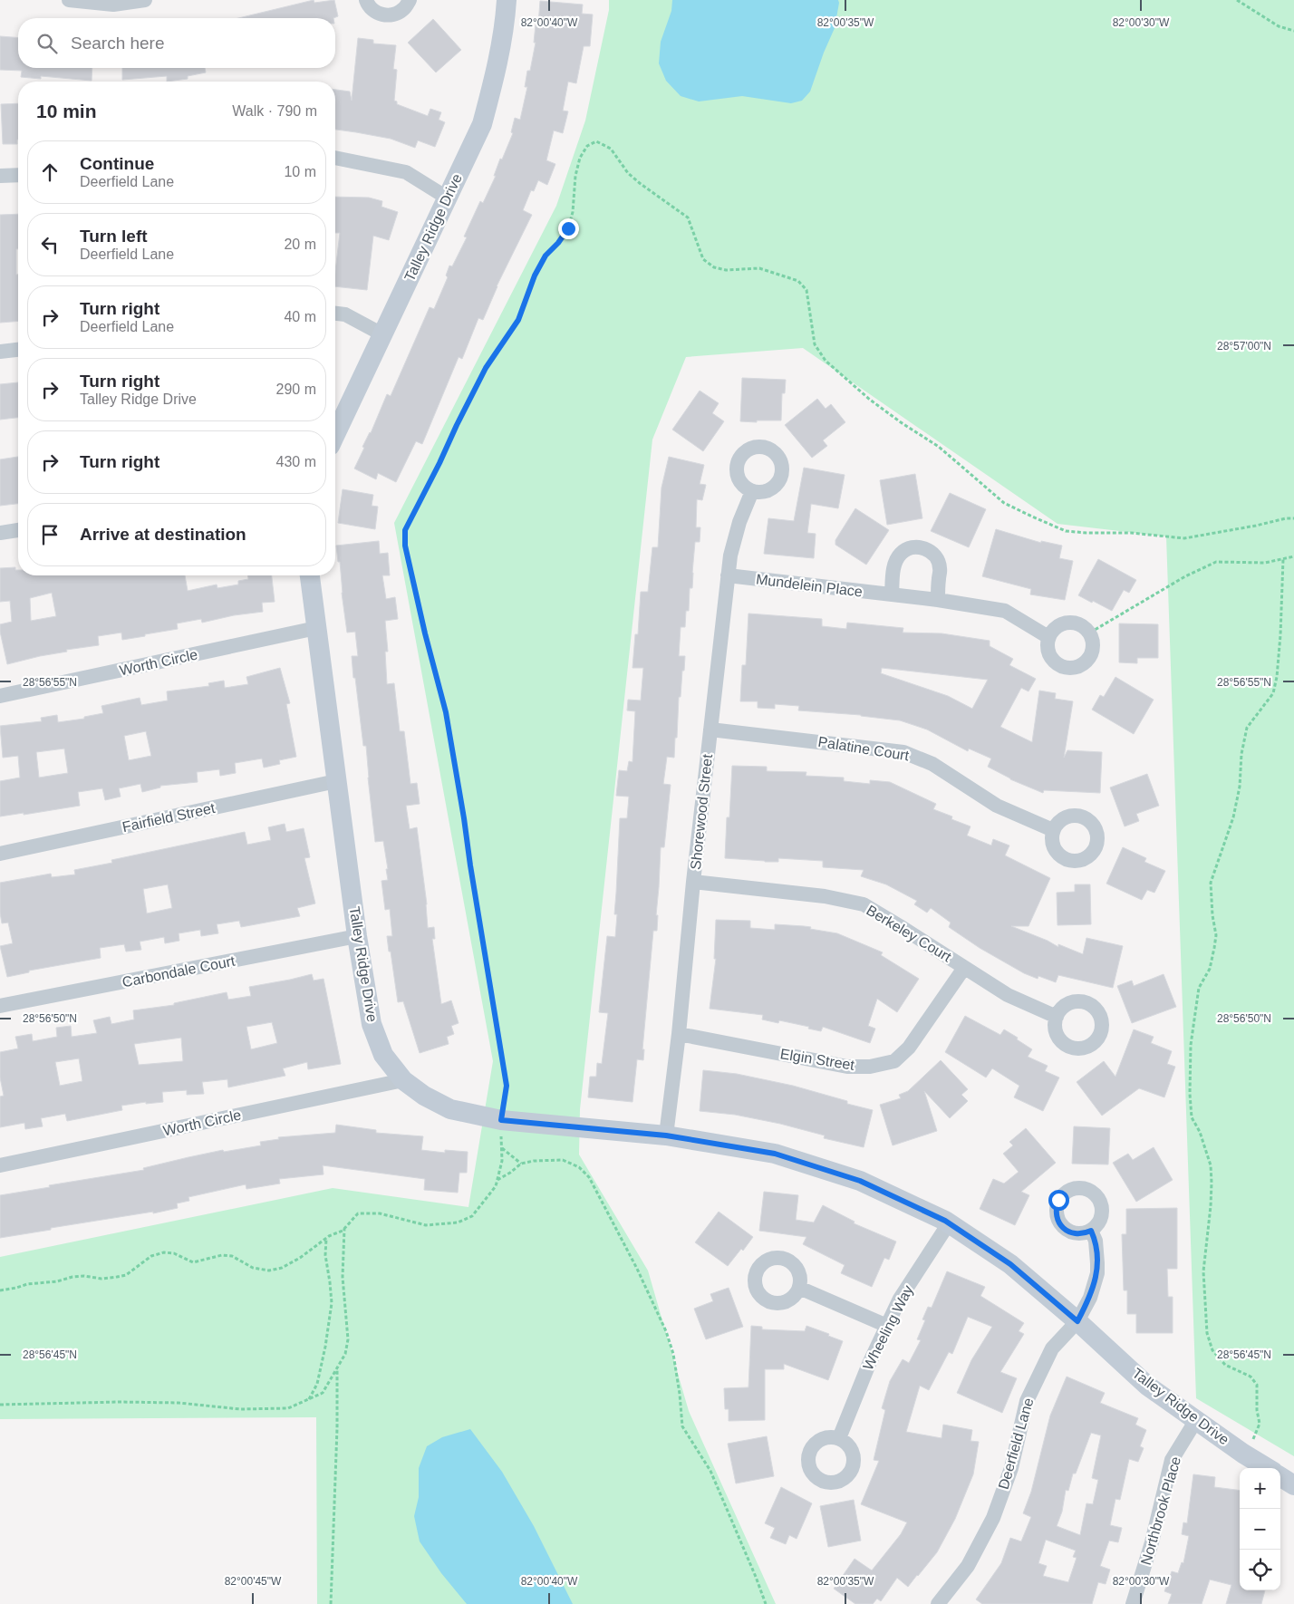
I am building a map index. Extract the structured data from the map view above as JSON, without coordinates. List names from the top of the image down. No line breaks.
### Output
{"streets":{"street":["Talley Ridge Drive","Mundelein Place","Worth Circle","Palatine Court","Shorewood Street","Fairfield Street","Berkeley Court","Carbondale Court","Elgin Street","Wheeling Way","Deerfield Lane","Northbrook Place"]},"crossings":[["Talley Ridge Drive","Worth Circle"],["Talley Ridge Drive","Shorewood Street"],["Talley Ridge Drive","Fairfield Street"],["Talley Ridge Drive","Carbondale Court"],["Talley Ridge Drive","Wheeling Way"],["Talley Ridge Drive","Deerfield Lane"],["Talley Ridge Drive","Northbrook Place"],["Mundelein Place","Shorewood Street"],["Palatine Court","Shorewood Street"],["Shorewood Street","Berkeley Court"],["Shorewood Street","Elgin Street"],["Berkeley Court","Elgin Street"]],"page":{"search":"Search here","heading":["10 min","Walk · 790 m"],"list":[["Continue","Deerfield Lane","10 m"],["Turn left","Deerfield Lane","20 m"],["Turn right","Deerfield Lane","40 m"],["Turn right","Talley Ridge Drive","290 m"],["Turn right","430 m"],"Arrive at destination"],"map_buttons":["+","−"]},"coordinates":["82°00'40\"W","82°00'35\"W","82°00'30\"W","28°57'00\"N","28°56'55\"N","28°56'50\"N","28°56'45\"N","82°00'45\"W"]}
